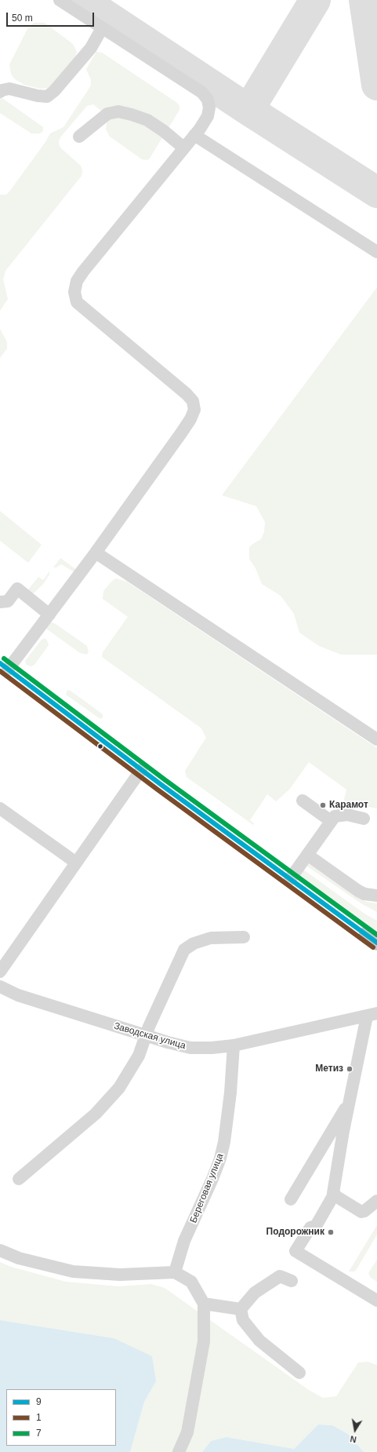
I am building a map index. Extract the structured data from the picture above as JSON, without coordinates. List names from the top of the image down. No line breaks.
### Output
{"streets":{"street":["Заводская улица","Береговая улица"]},"crossings":[["Заводская улица","Береговая улица"]],"places":["Карамот","Метиз","Подорожник"],"lines":["transit line 7","transit line 9","transit line 1"],"legend":["9","1","7"],"scale_bar":"50 m","north":"bottom"}
